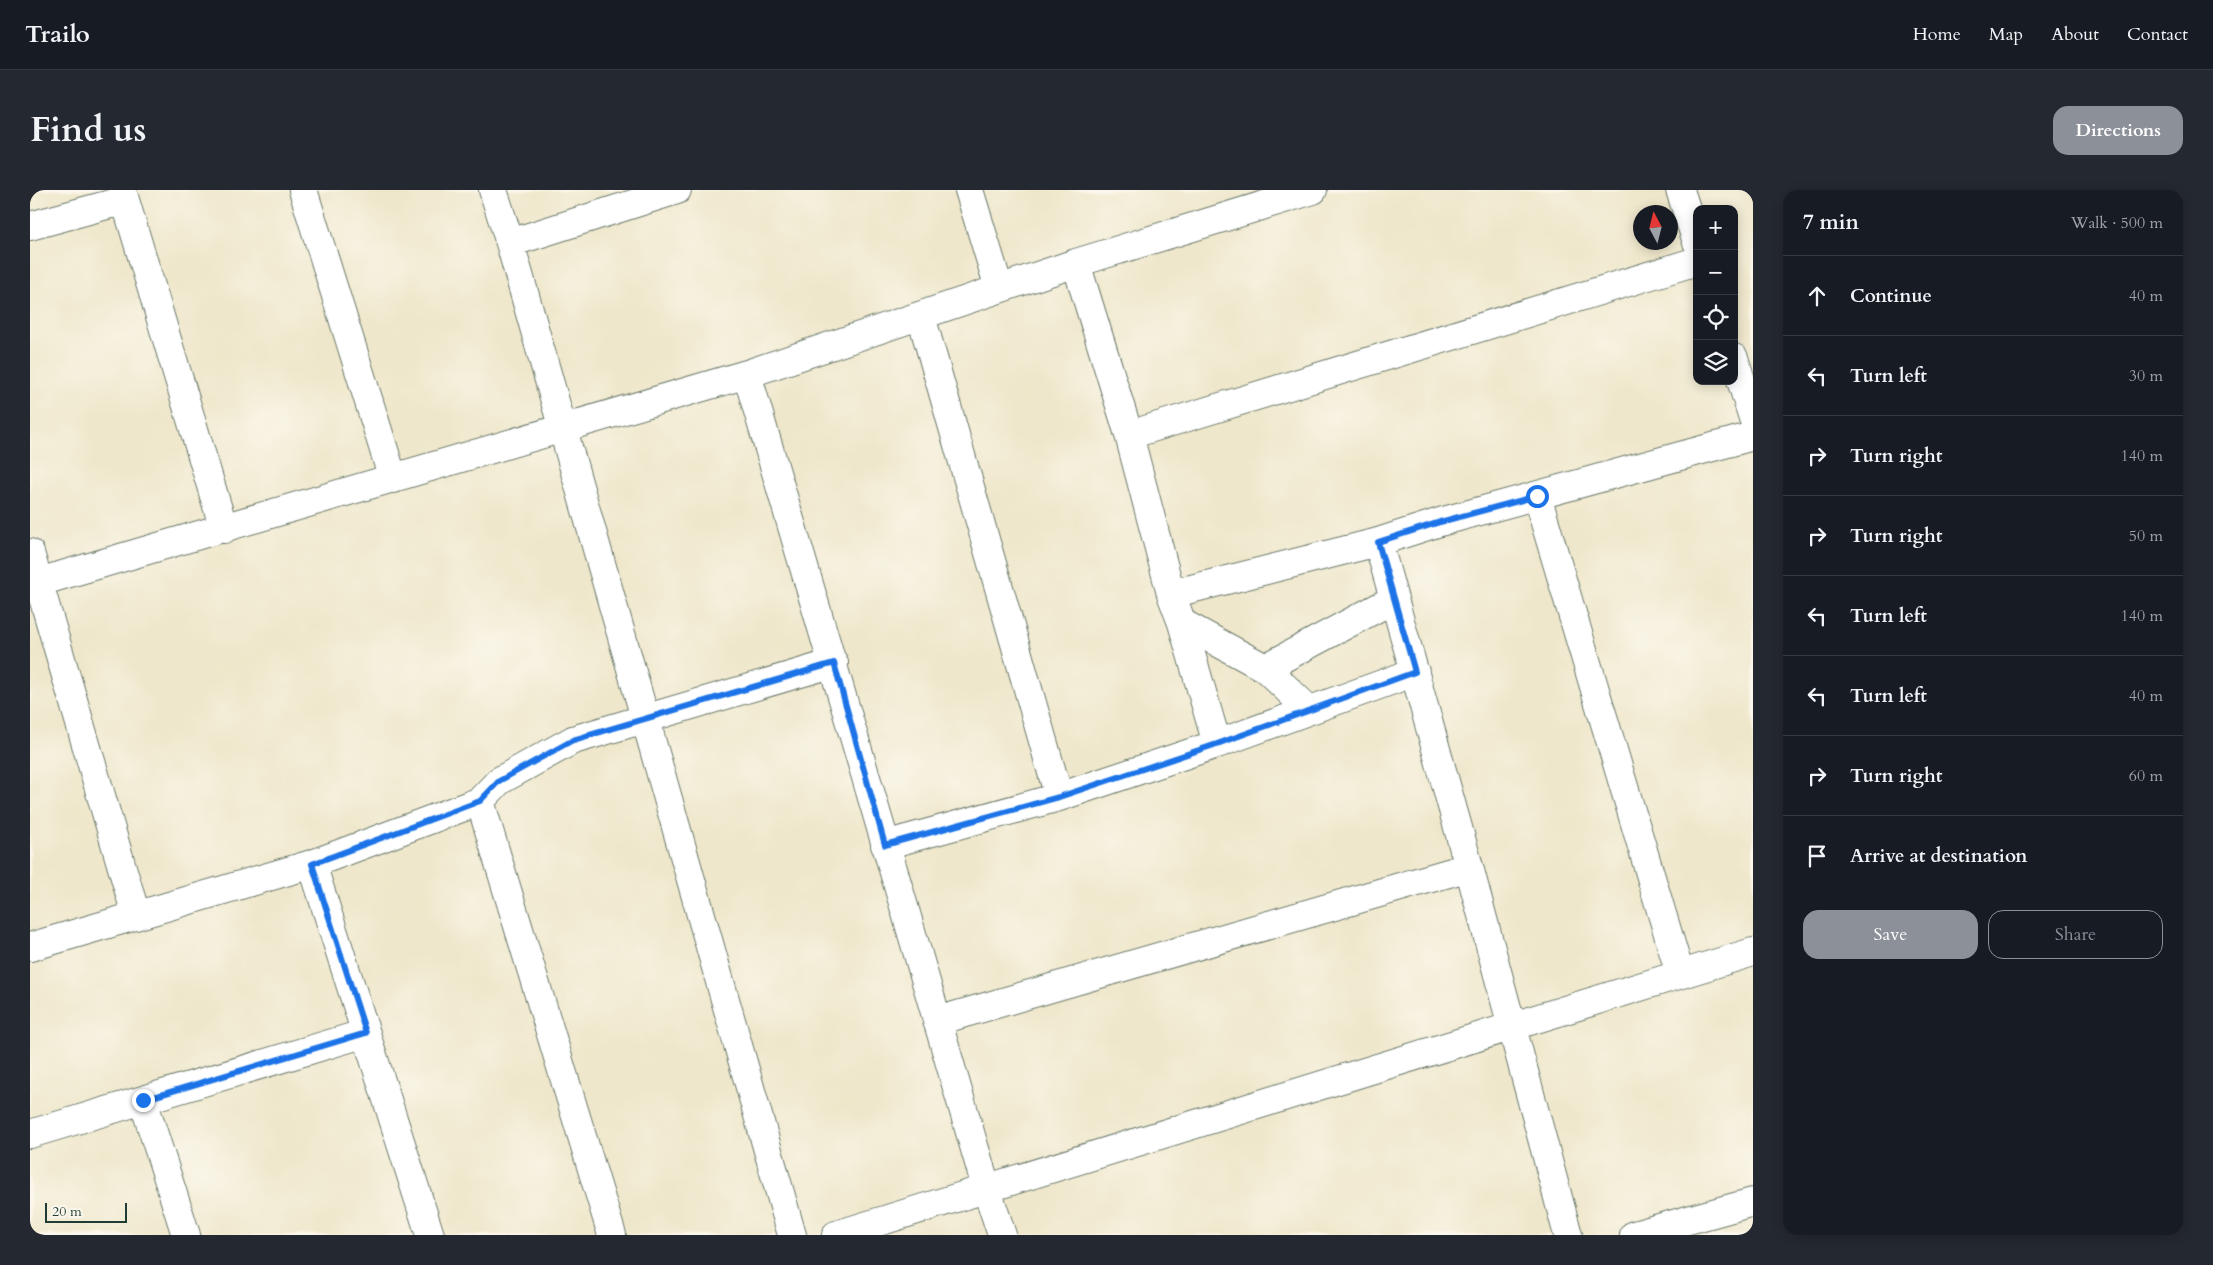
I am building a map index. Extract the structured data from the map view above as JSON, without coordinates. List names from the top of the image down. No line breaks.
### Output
{"scale_bar":"20 m","north":"top","page":{"header":"Trailo","nav":["Home","Map","About","Contact"],"title":"Find us","buttons":["Directions",["Save","Share"]],"heading":["7 min","Walk · 500 m"],"map_buttons":["+","−"],"list":[["Continue","40 m"],["Turn left","30 m"],["Turn right","140 m"],["Turn right","50 m"],["Turn left","140 m"],["Turn left","40 m"],["Turn right","60 m"],"Arrive at destination"],"scale":"20 m"}}
